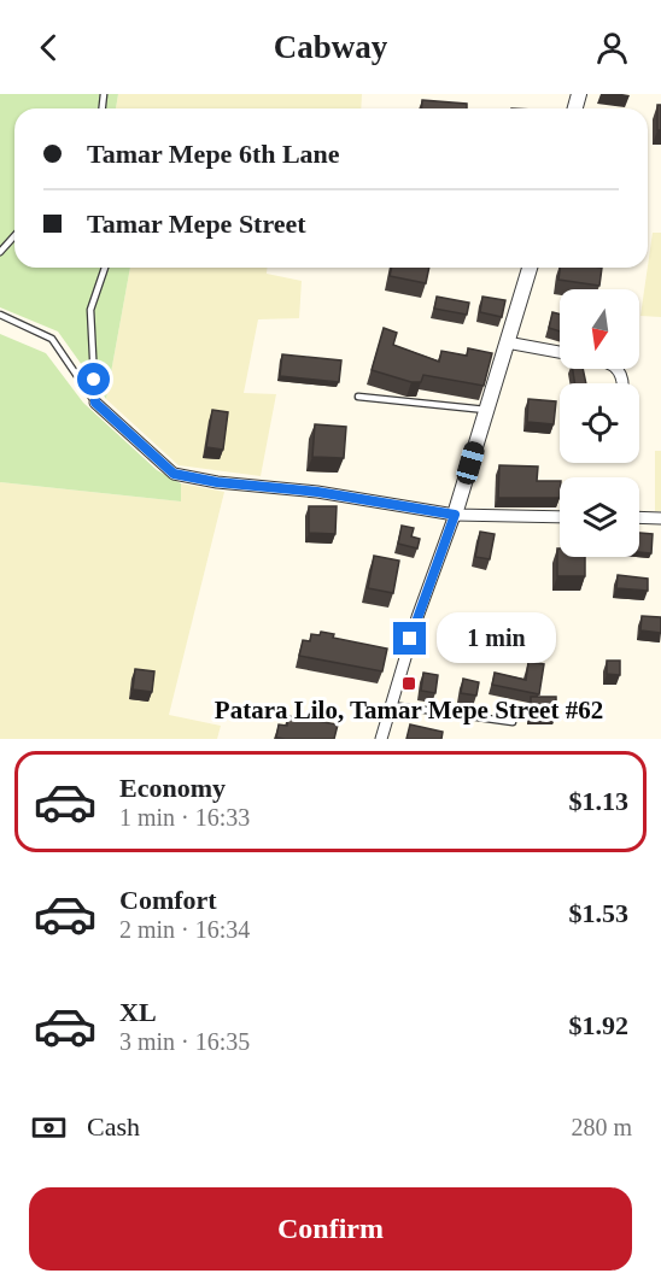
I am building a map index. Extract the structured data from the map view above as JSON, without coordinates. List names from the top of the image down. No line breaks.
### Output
{"places":{"transit":["Patara Lilo, Tamar Mepe Street #62"]},"north":"bottom","page":{"header":"Cabway","banner":["Tamar Mepe 6th Lane","Tamar Mepe Street"],"bubble":"1 min","list":[{"name":"Economy","note":"1 min · 16:33","value":"$1.13"},{"name":"Comfort","note":"2 min · 16:34","value":"$1.53"},{"name":"XL","note":"3 min · 16:35","value":"$1.92"}],"pay":["Cash","280 m"],"buttons":"Confirm"}}
